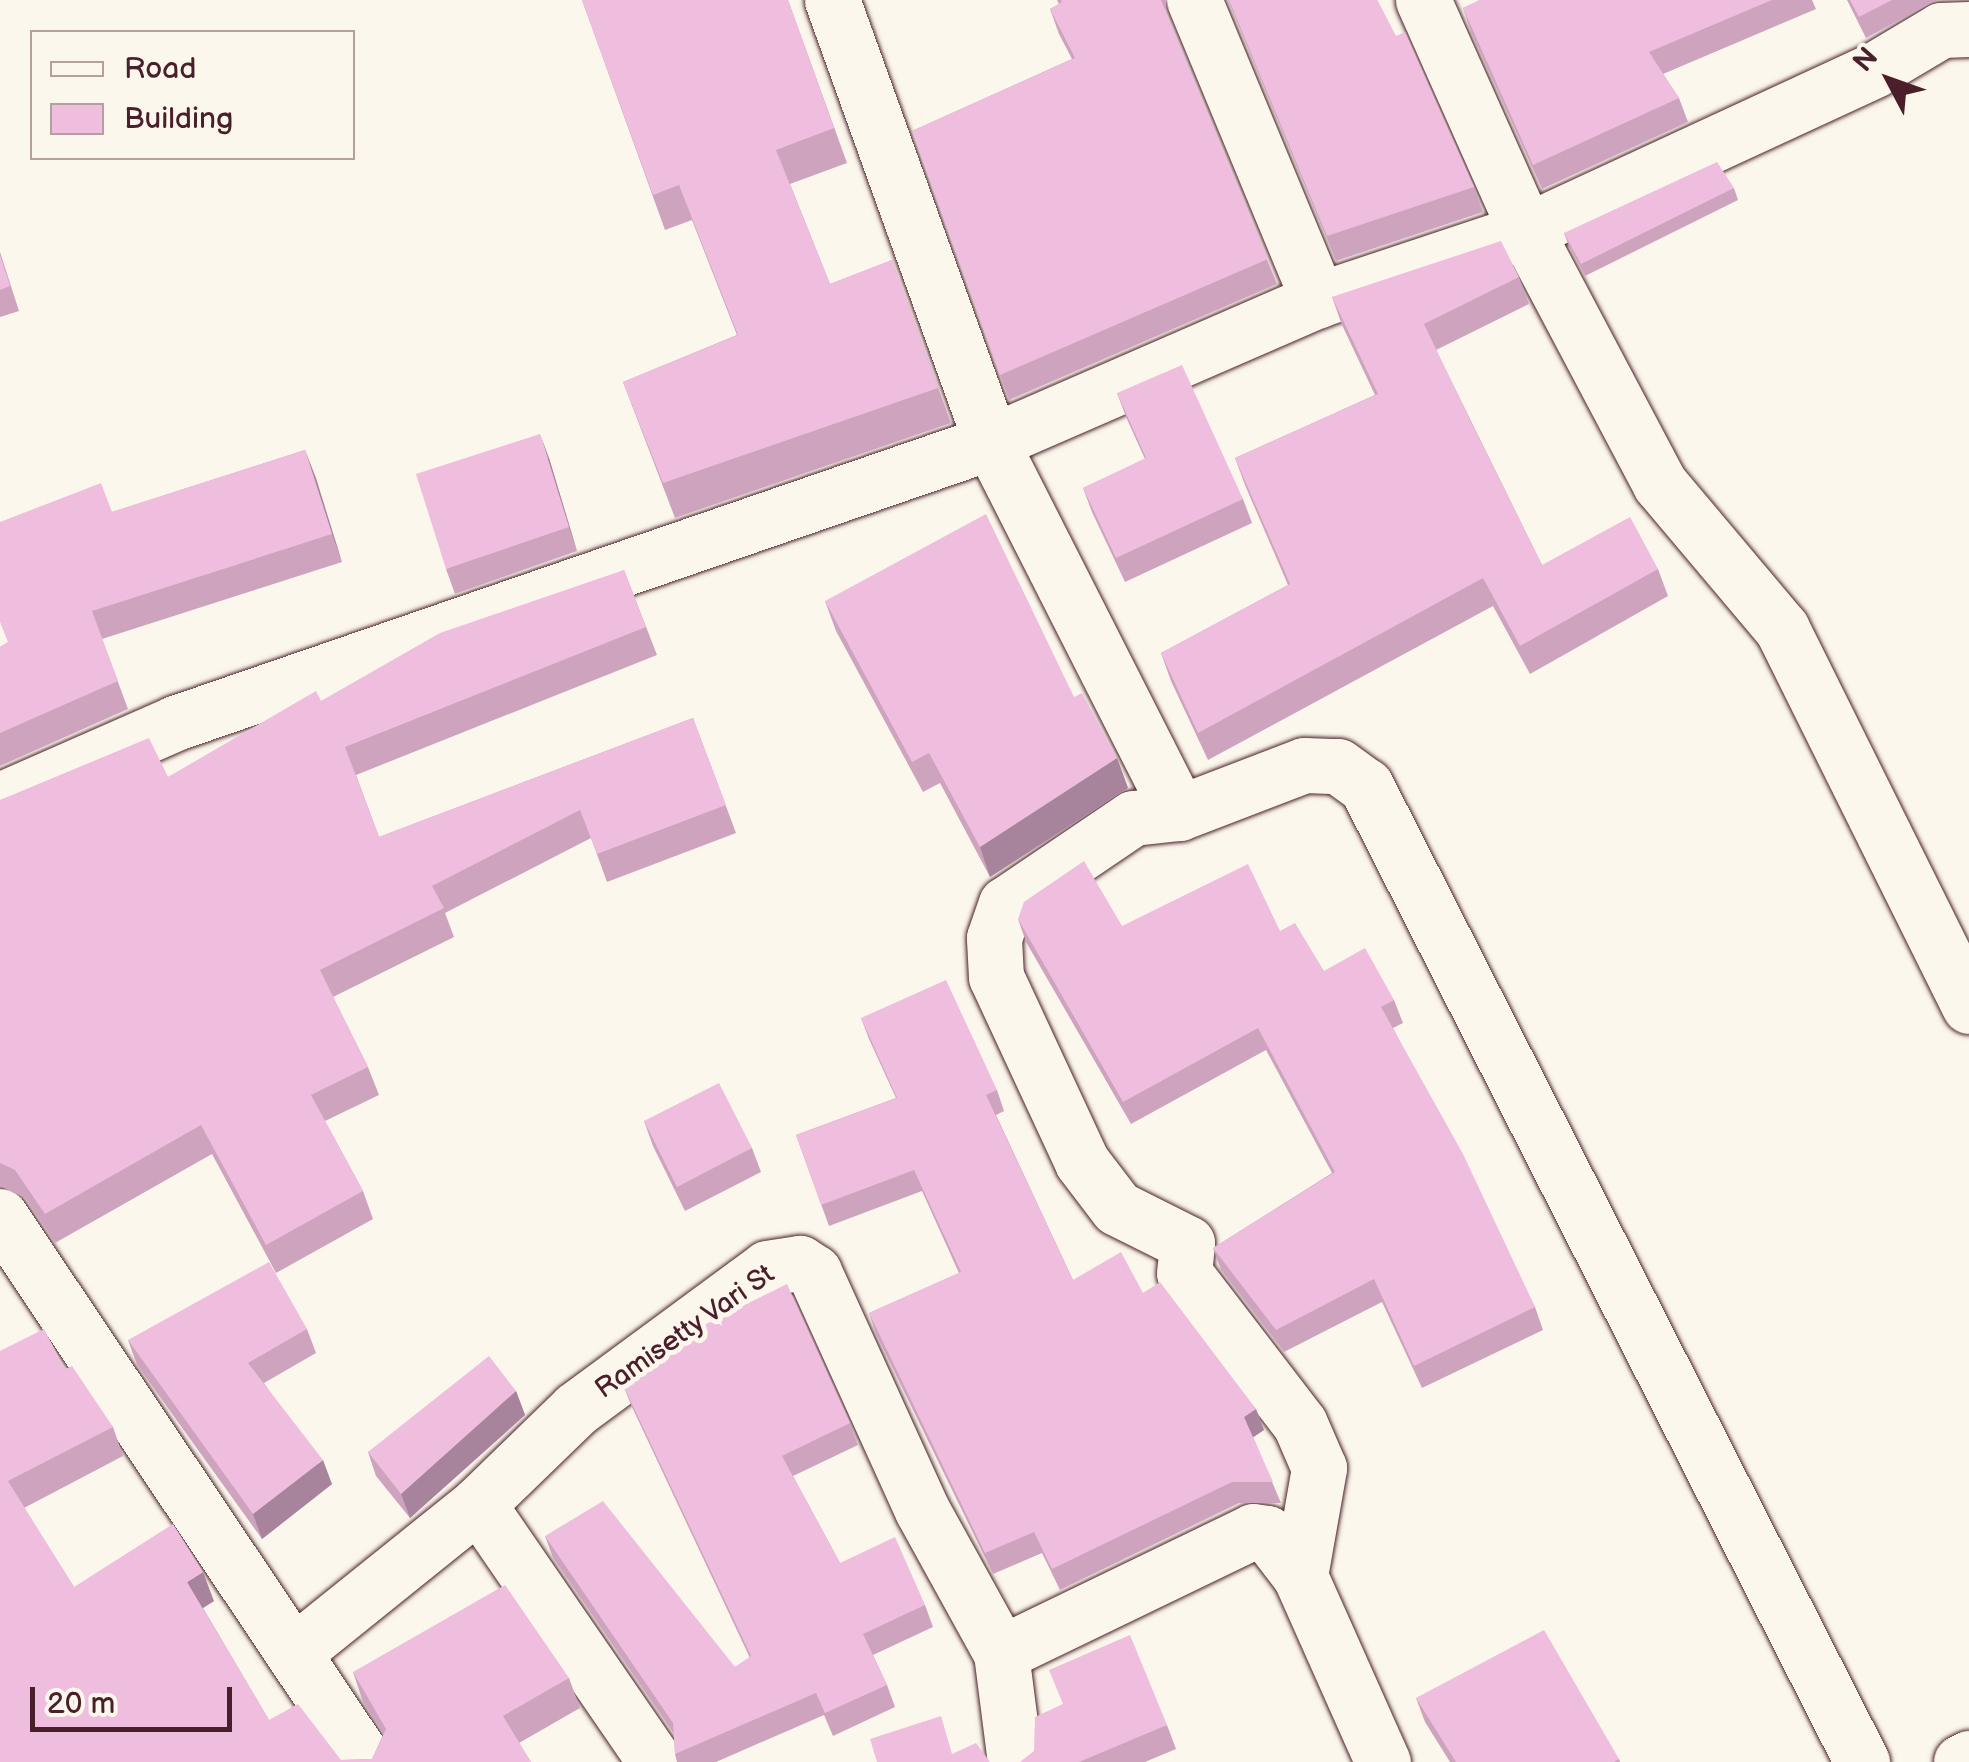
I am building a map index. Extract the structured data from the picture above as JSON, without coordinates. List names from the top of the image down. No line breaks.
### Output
{"streets":{"street":["Ramisetty Vari St"]},"legend":["Road","Building"],"scale_bar":"20 m","north":"top left"}
